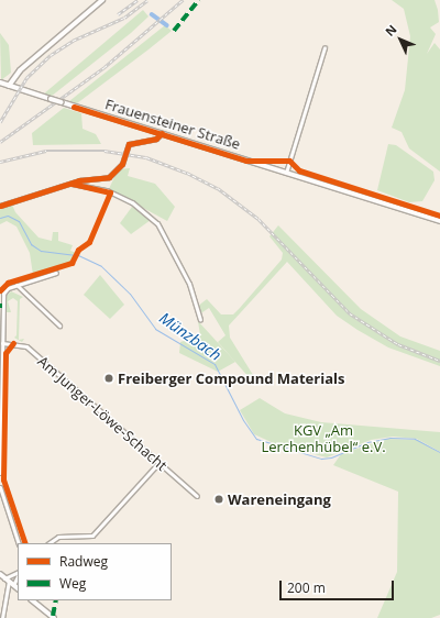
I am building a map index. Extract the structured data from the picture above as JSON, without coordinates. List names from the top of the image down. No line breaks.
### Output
{"streets":{"main road":["Frauensteiner Straße"],"street":["Am Junger-Löwe-Schacht"]},"water":["Münzbach"],"parks":["KGV „Am Lerchenhübel“ e.V."],"places":["Freiberger Compound Materials","Wareneingang"],"legend":["Radweg","Weg"],"scale_bar":"200 m","north":"top left"}
